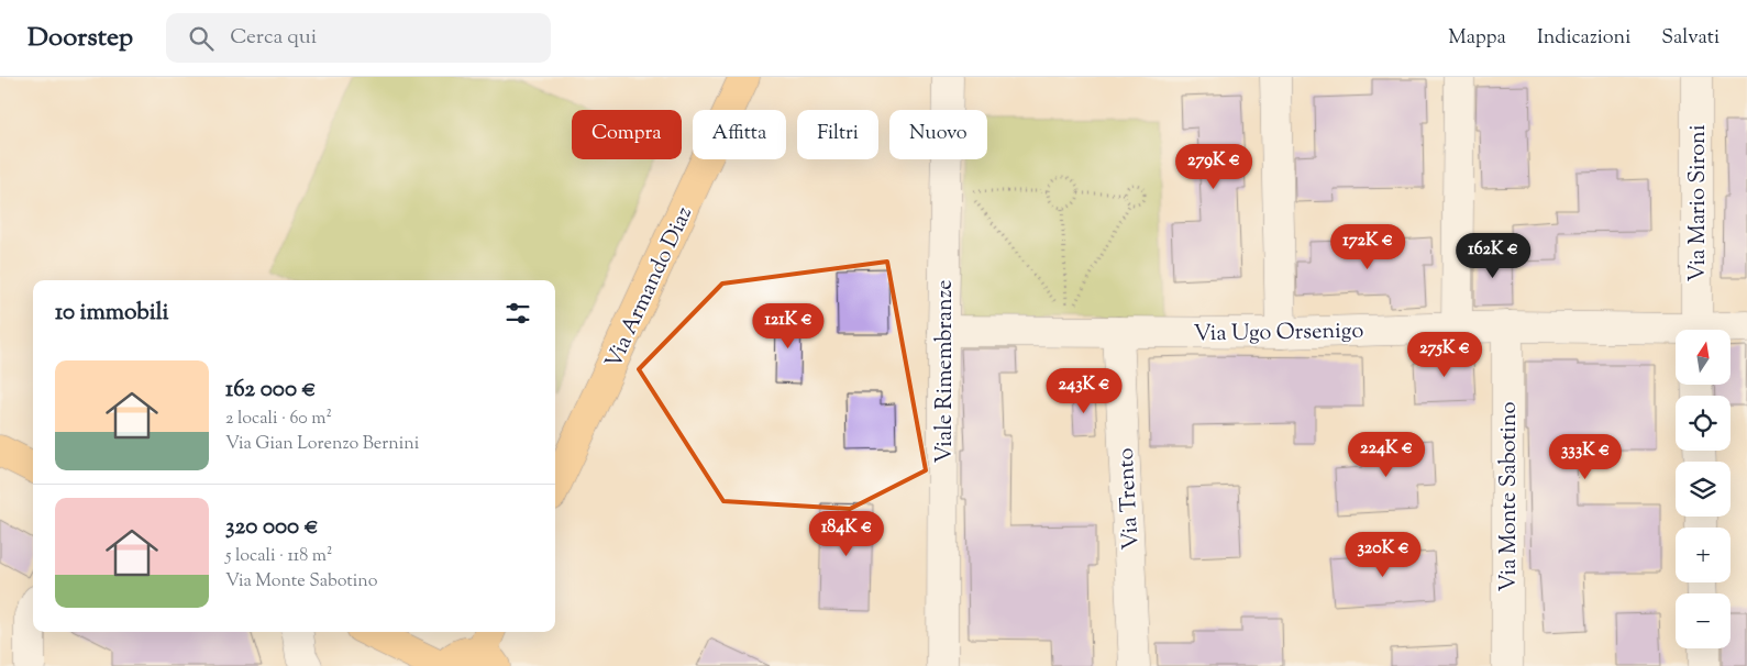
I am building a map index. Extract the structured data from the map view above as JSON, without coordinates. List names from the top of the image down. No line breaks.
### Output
{"streets":{"main road":["Via Armando Diaz"],"street":["Via Mario Sironi","Via Ugo Orsenigo","Viale Rimembranze","Via Monte Sabotino","Via Trento"]},"crossings":[["Via Ugo Orsenigo","Viale Rimembranze"],["Via Ugo Orsenigo","Via Monte Sabotino"],["Via Ugo Orsenigo","Via Trento"]],"north":"top","page":{"header":"Doorstep","search":"Cerca qui","nav":["Mappa","Indicazioni","Salvati"],"chip":["Compra","Affitta","Filtri","Nuovo"],"price":["279K €","172K €","162K €","121K €","275K €","243K €","224K €","333K €","184K €","320K €"],"heading":"10 immobili","map_buttons":["+","−"],"list":[{"name":"162 000 €","note":"2 locali · 60 m² · Via Gian Lorenzo Bernini"},{"name":"320 000 €","note":"5 locali · 118 m² · Via Monte Sabotino"}]}}
